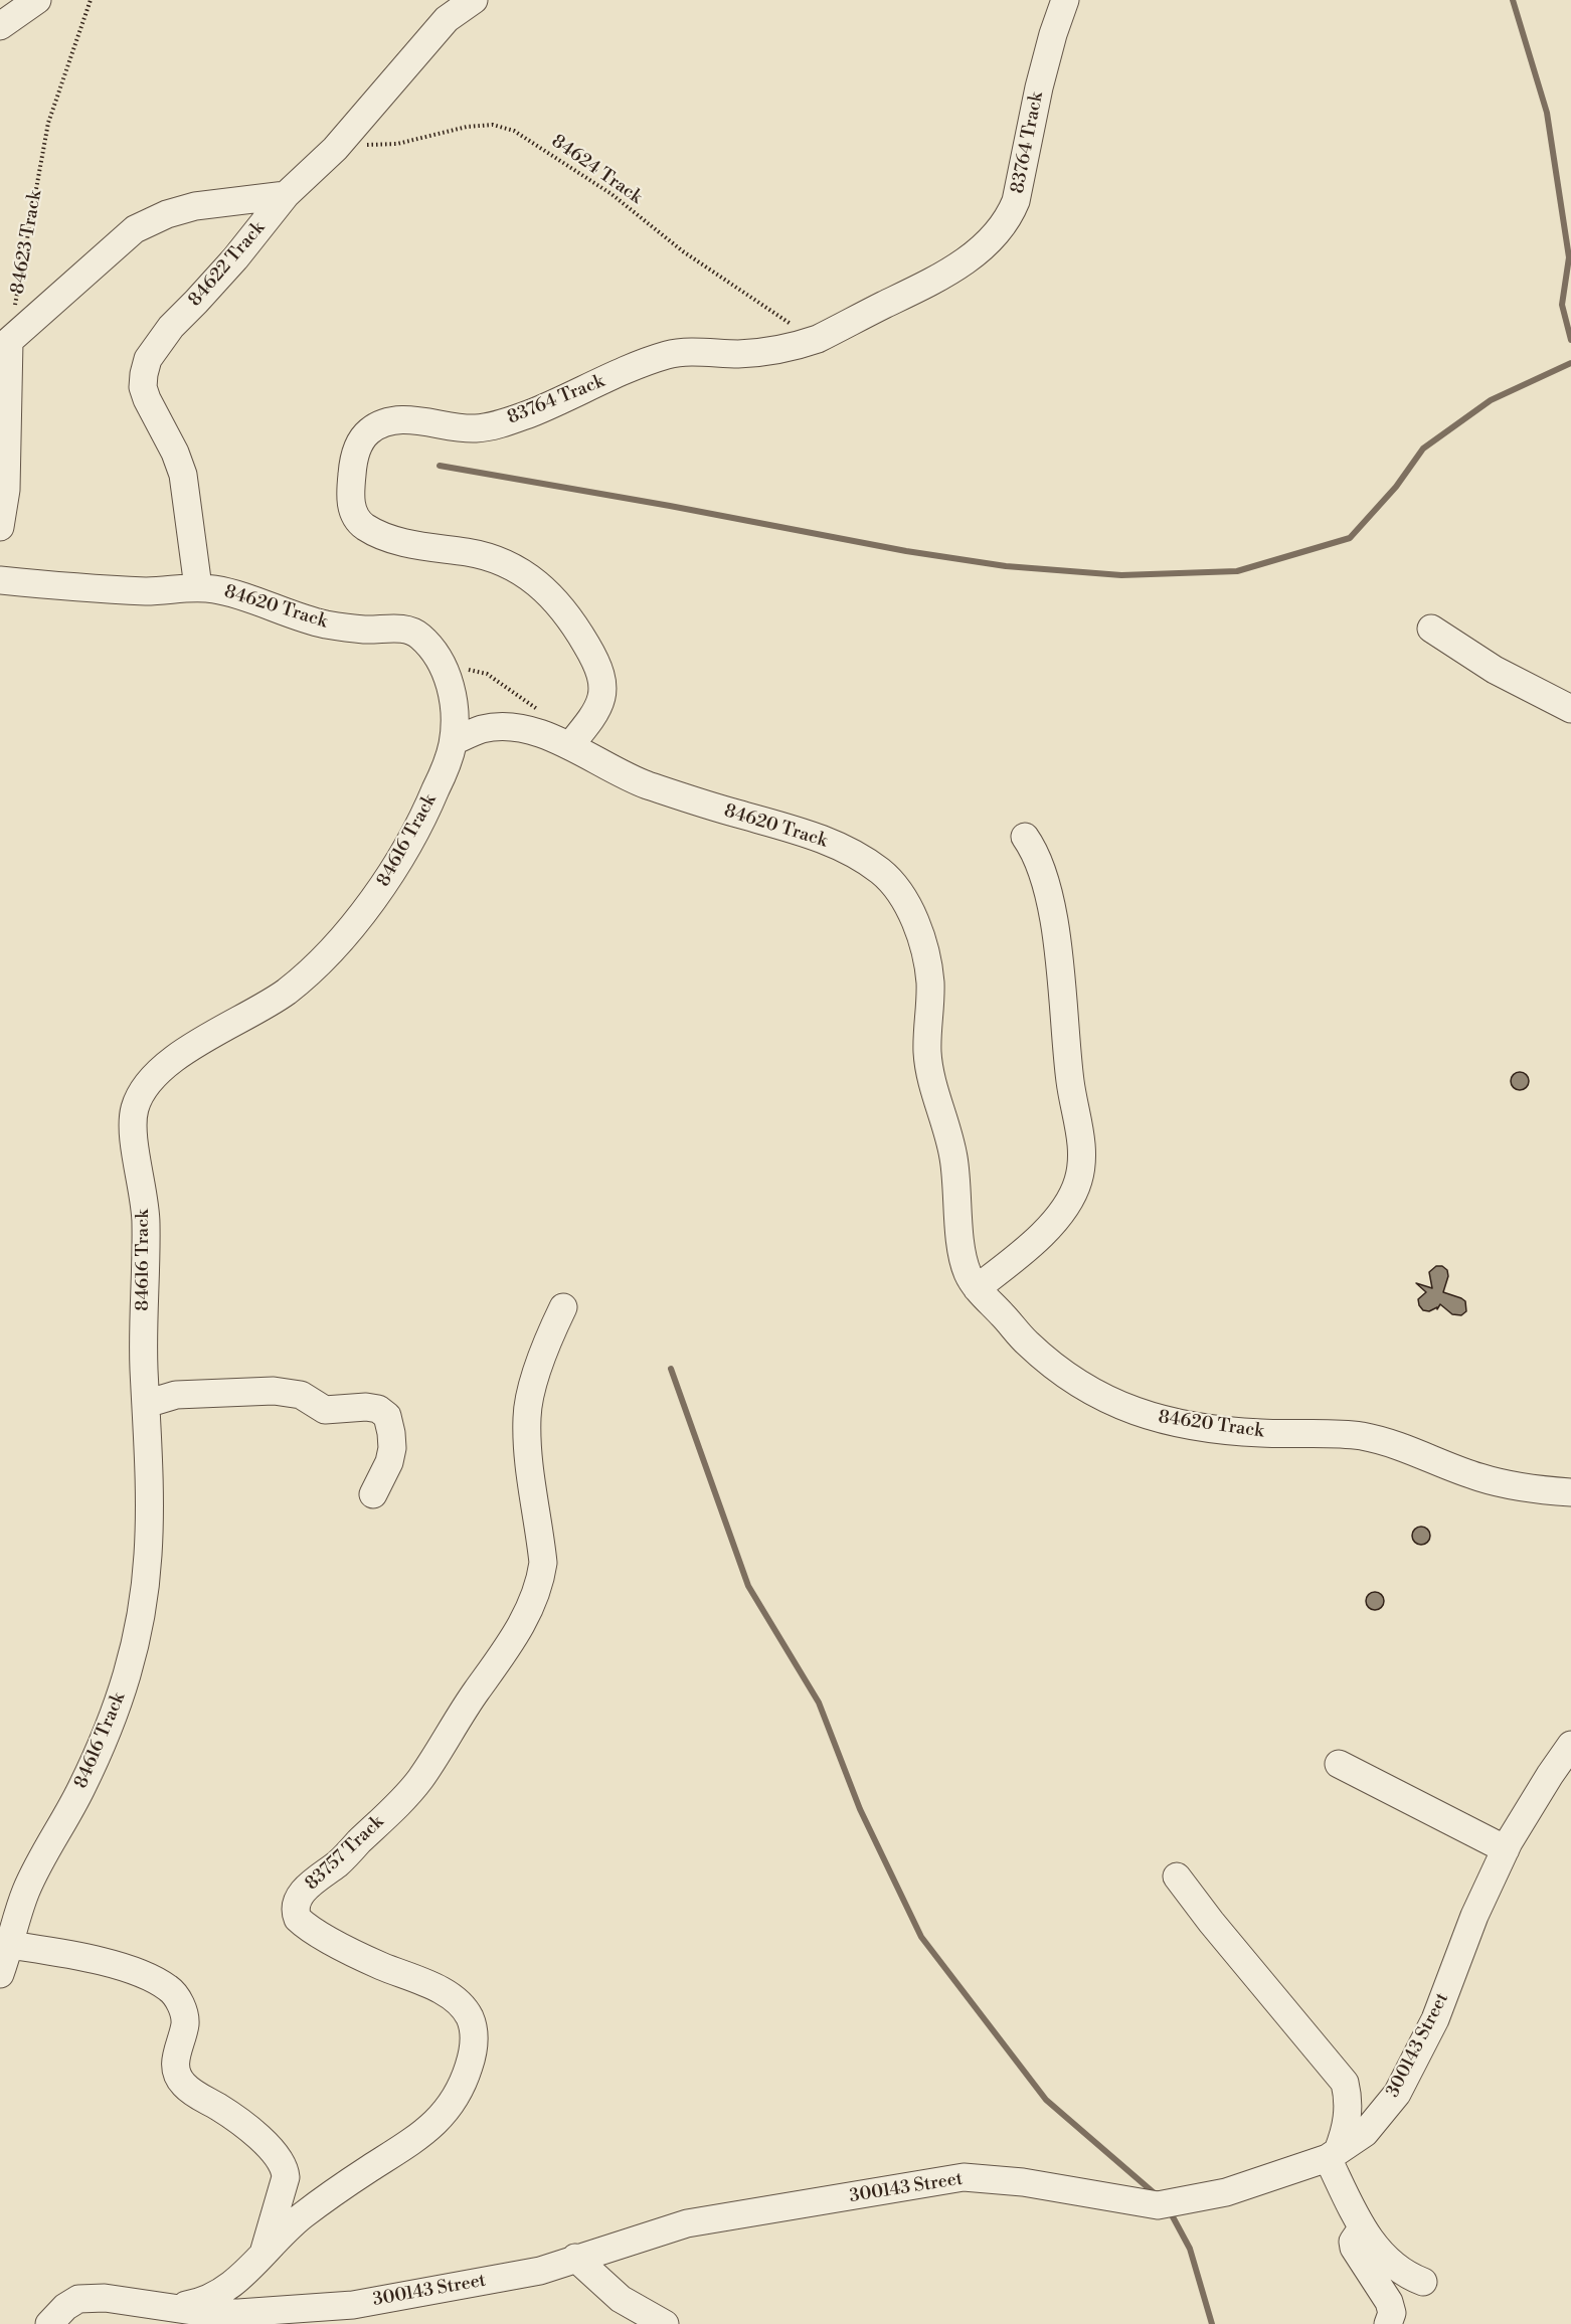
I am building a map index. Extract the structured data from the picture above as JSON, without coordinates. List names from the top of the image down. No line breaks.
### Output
{"streets":{"street":["83764 Track","84622 Track","84620 Track","84616 Track","83757 Track","300143 Street"],"path":["84624 Track","84623 Track"]},"crossings":[["83764 Track","84624 Track"],["83764 Track","84620 Track"],["84624 Track","84622 Track"],["84622 Track","84620 Track"],["84620 Track","84616 Track"],["83757 Track","300143 Street"]]}
